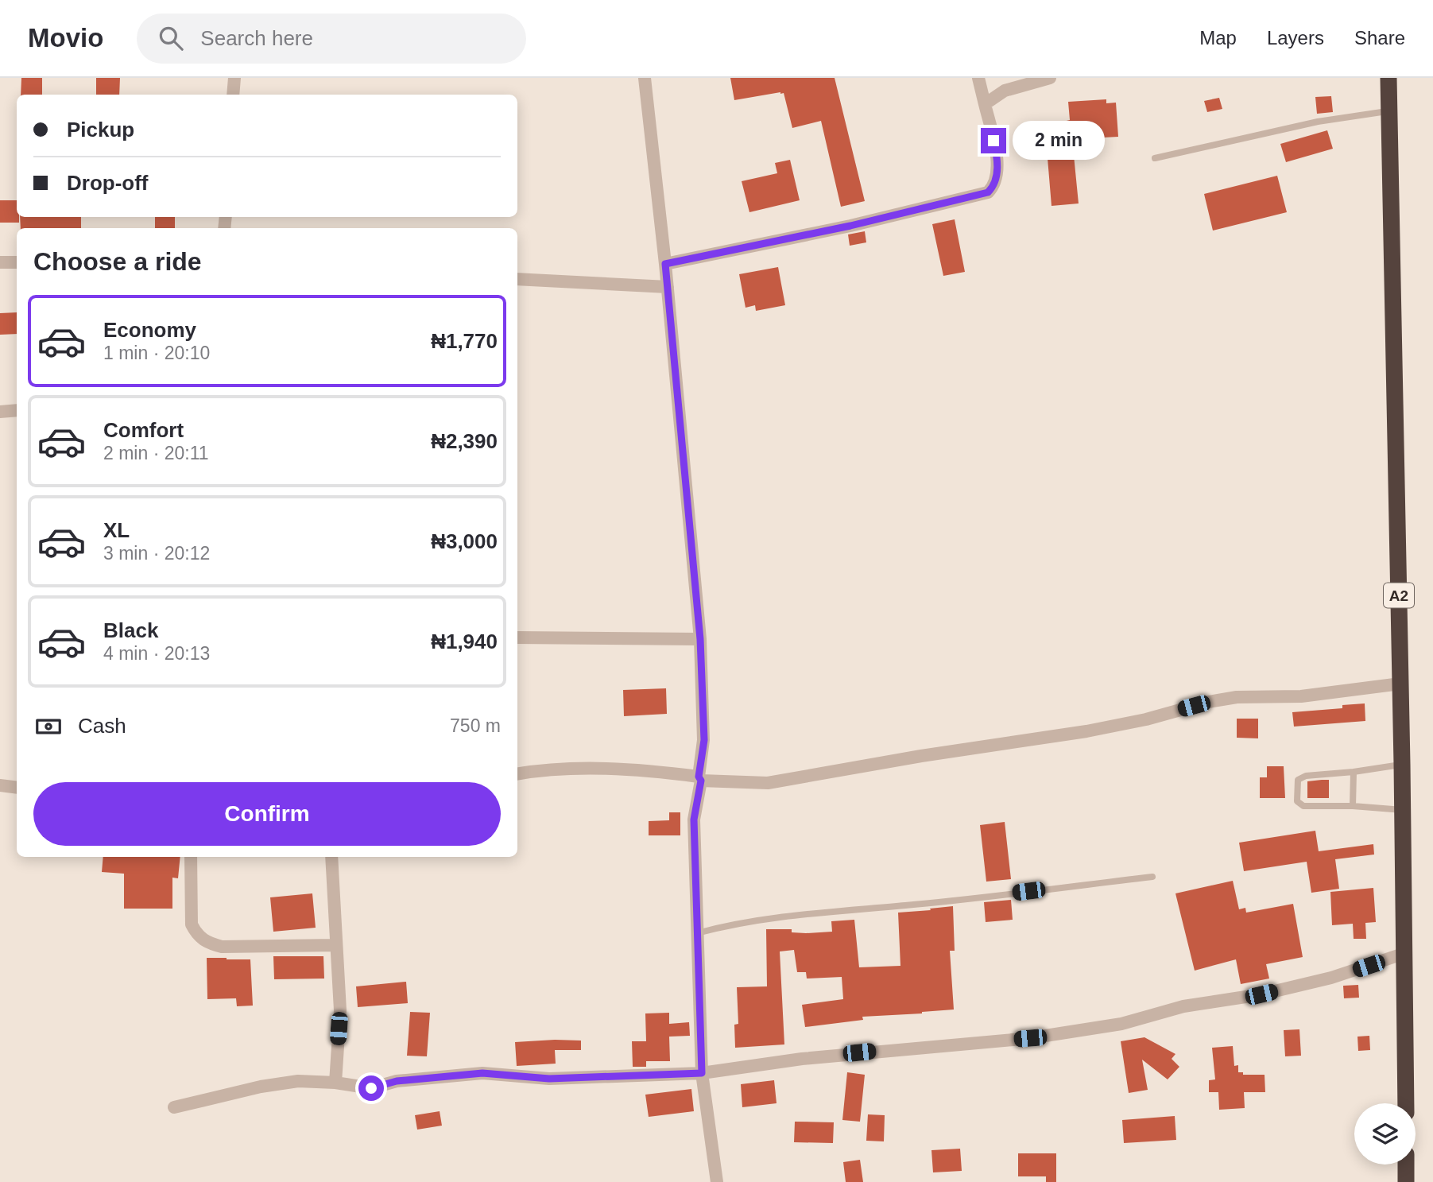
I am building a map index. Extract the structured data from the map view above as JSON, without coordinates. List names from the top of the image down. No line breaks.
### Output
{"streets":{"highway":["A2"]},"page":{"header":"Movio","search":"Search here","nav":["Map","Layers","Share"],"banner":["Pickup","Drop-off"],"bubble":"2 min","heading":"Choose a ride","list":[{"name":"Economy","note":"1 min · 20:10","value":"₦1,770"},{"name":"Comfort","note":"2 min · 20:11","value":"₦2,390"},{"name":"XL","note":"3 min · 20:12","value":"₦3,000"},{"name":"Black","note":"4 min · 20:13","value":"₦1,940"}],"pay":["Cash","750 m"],"buttons":"Confirm"}}
